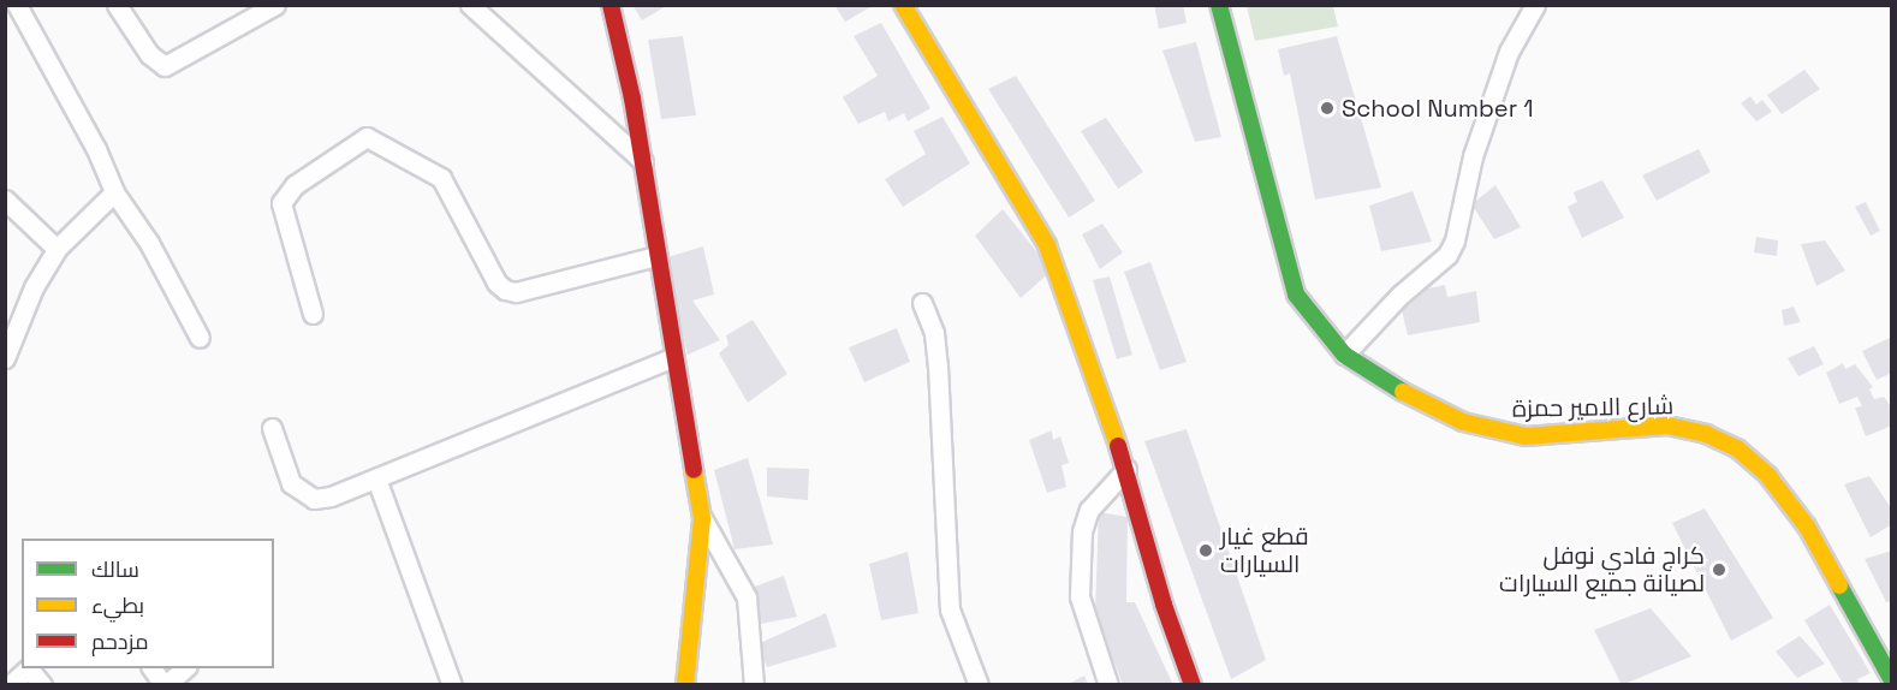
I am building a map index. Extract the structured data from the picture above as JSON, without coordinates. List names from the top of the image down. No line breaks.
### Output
{"streets":{"street":["شارع الامير حمزة"]},"places":["School Number 1","قطع غيار السيارات","كراج فادي نوفل لصيانة جميع السيارات"],"legend":["سالك","بطيء","مزدحم"]}
